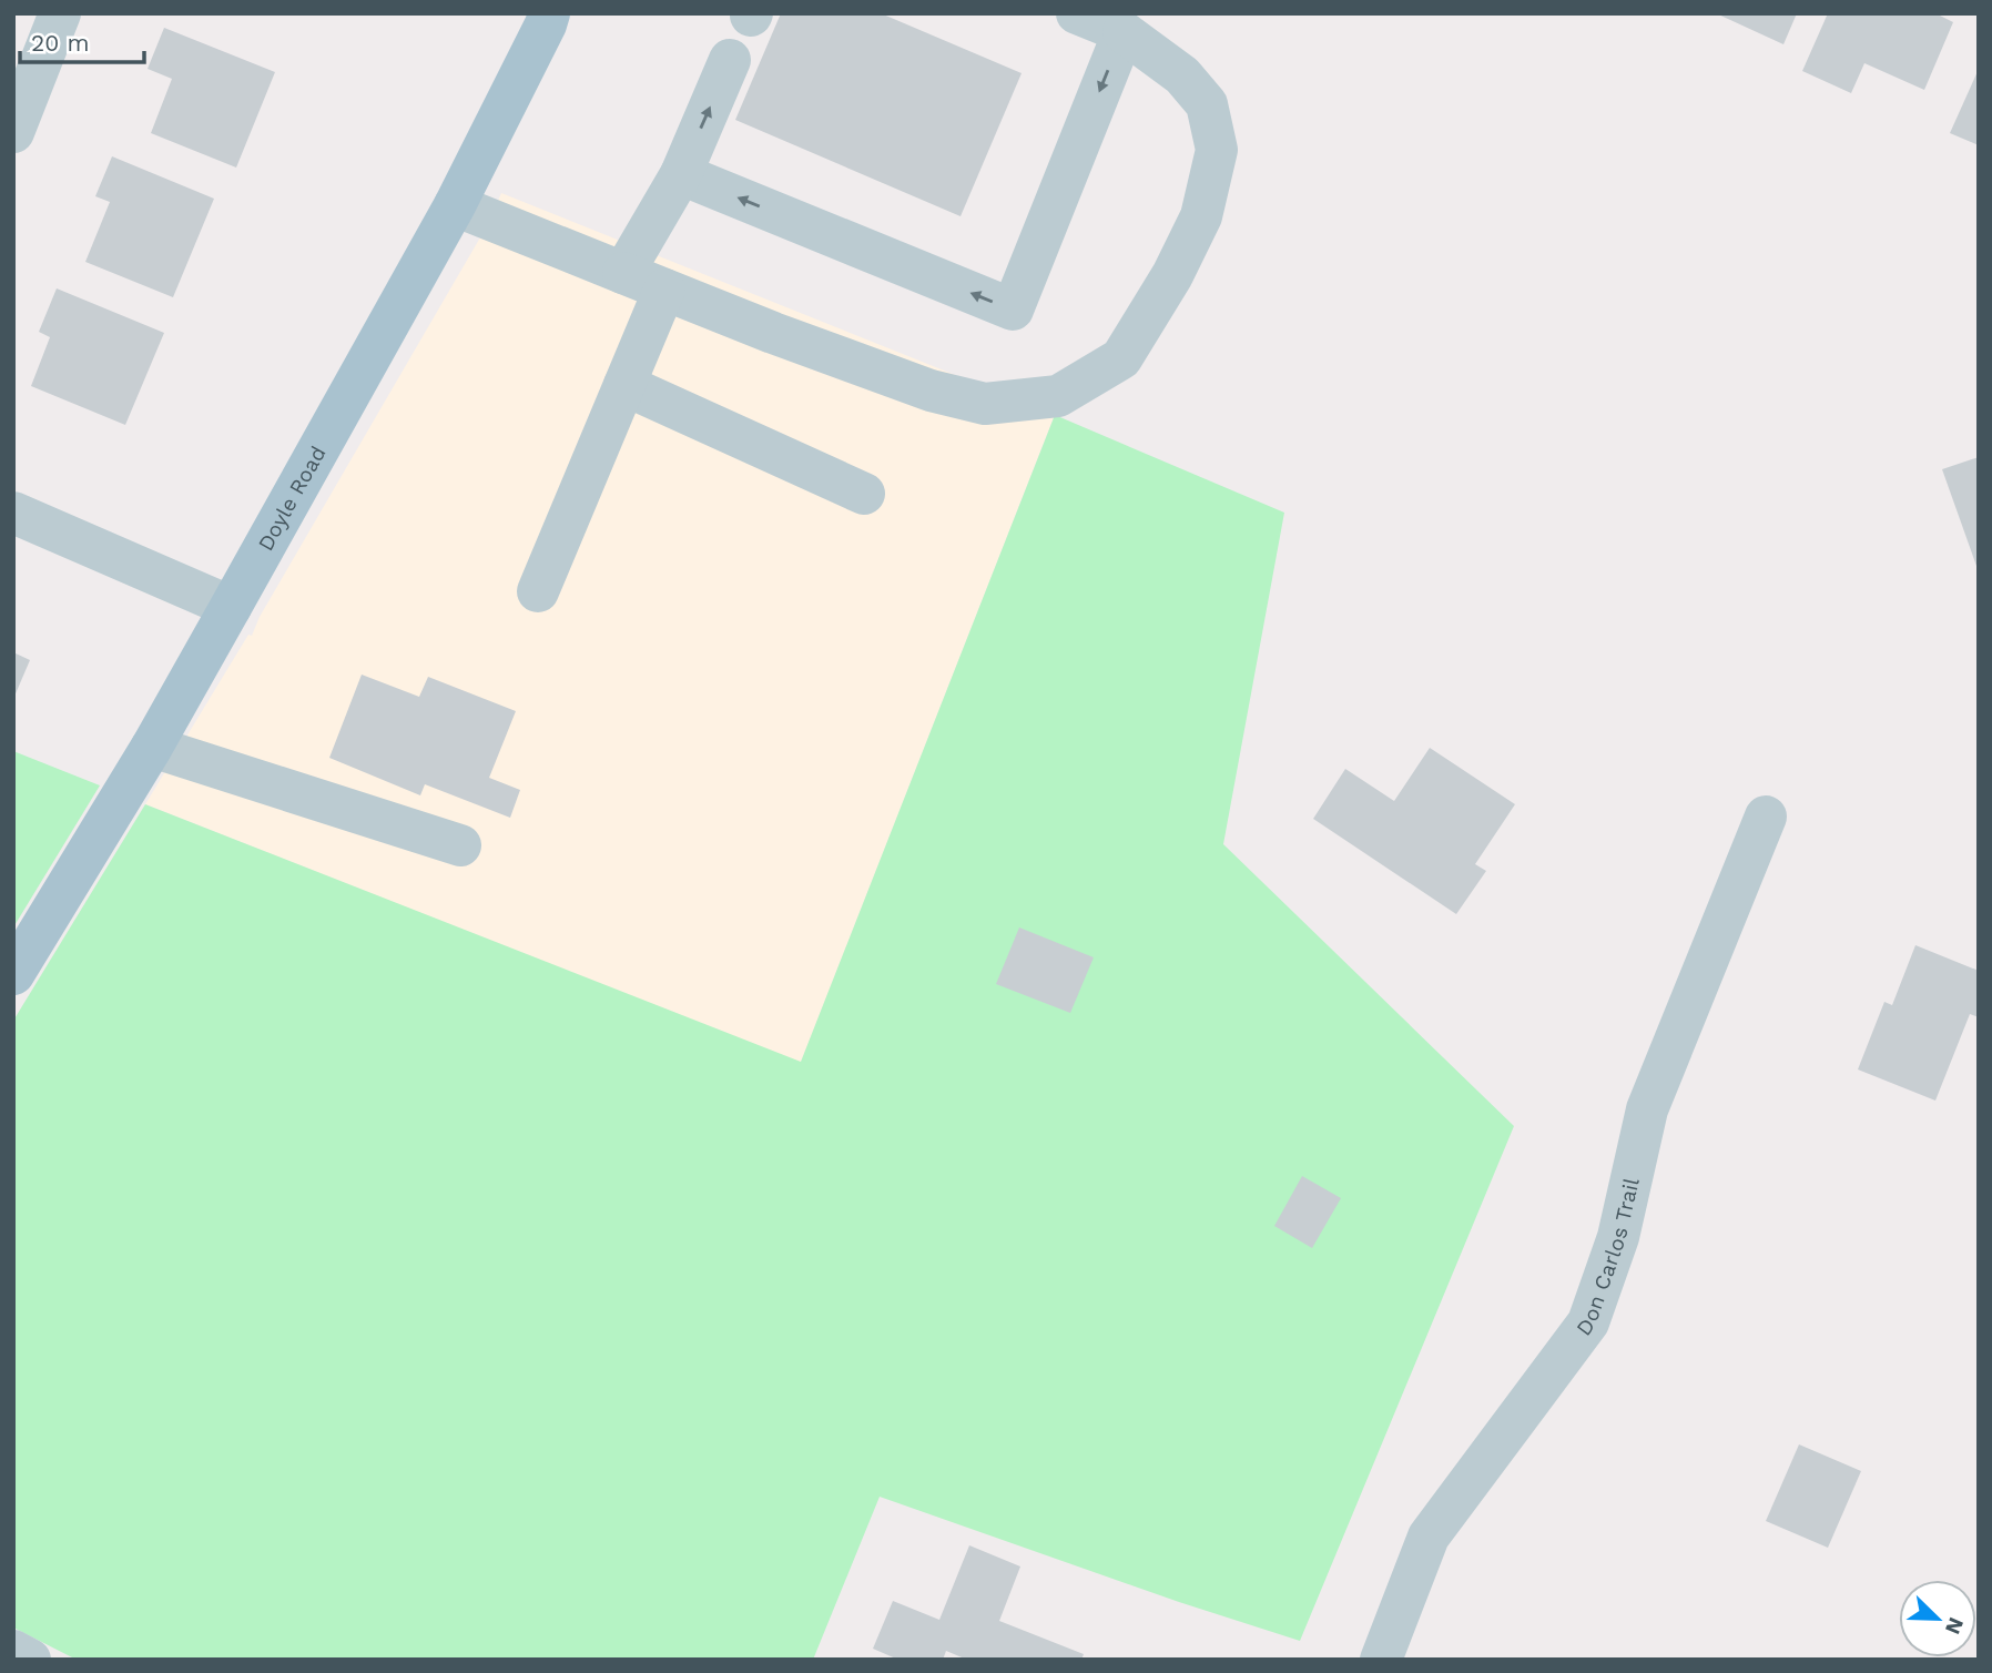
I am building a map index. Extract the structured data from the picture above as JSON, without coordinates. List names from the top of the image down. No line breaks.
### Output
{"streets":{"main road":["Doyle Road"],"street":["Don Carlos Trail"]},"scale_bar":"20 m","north":"bottom right"}
